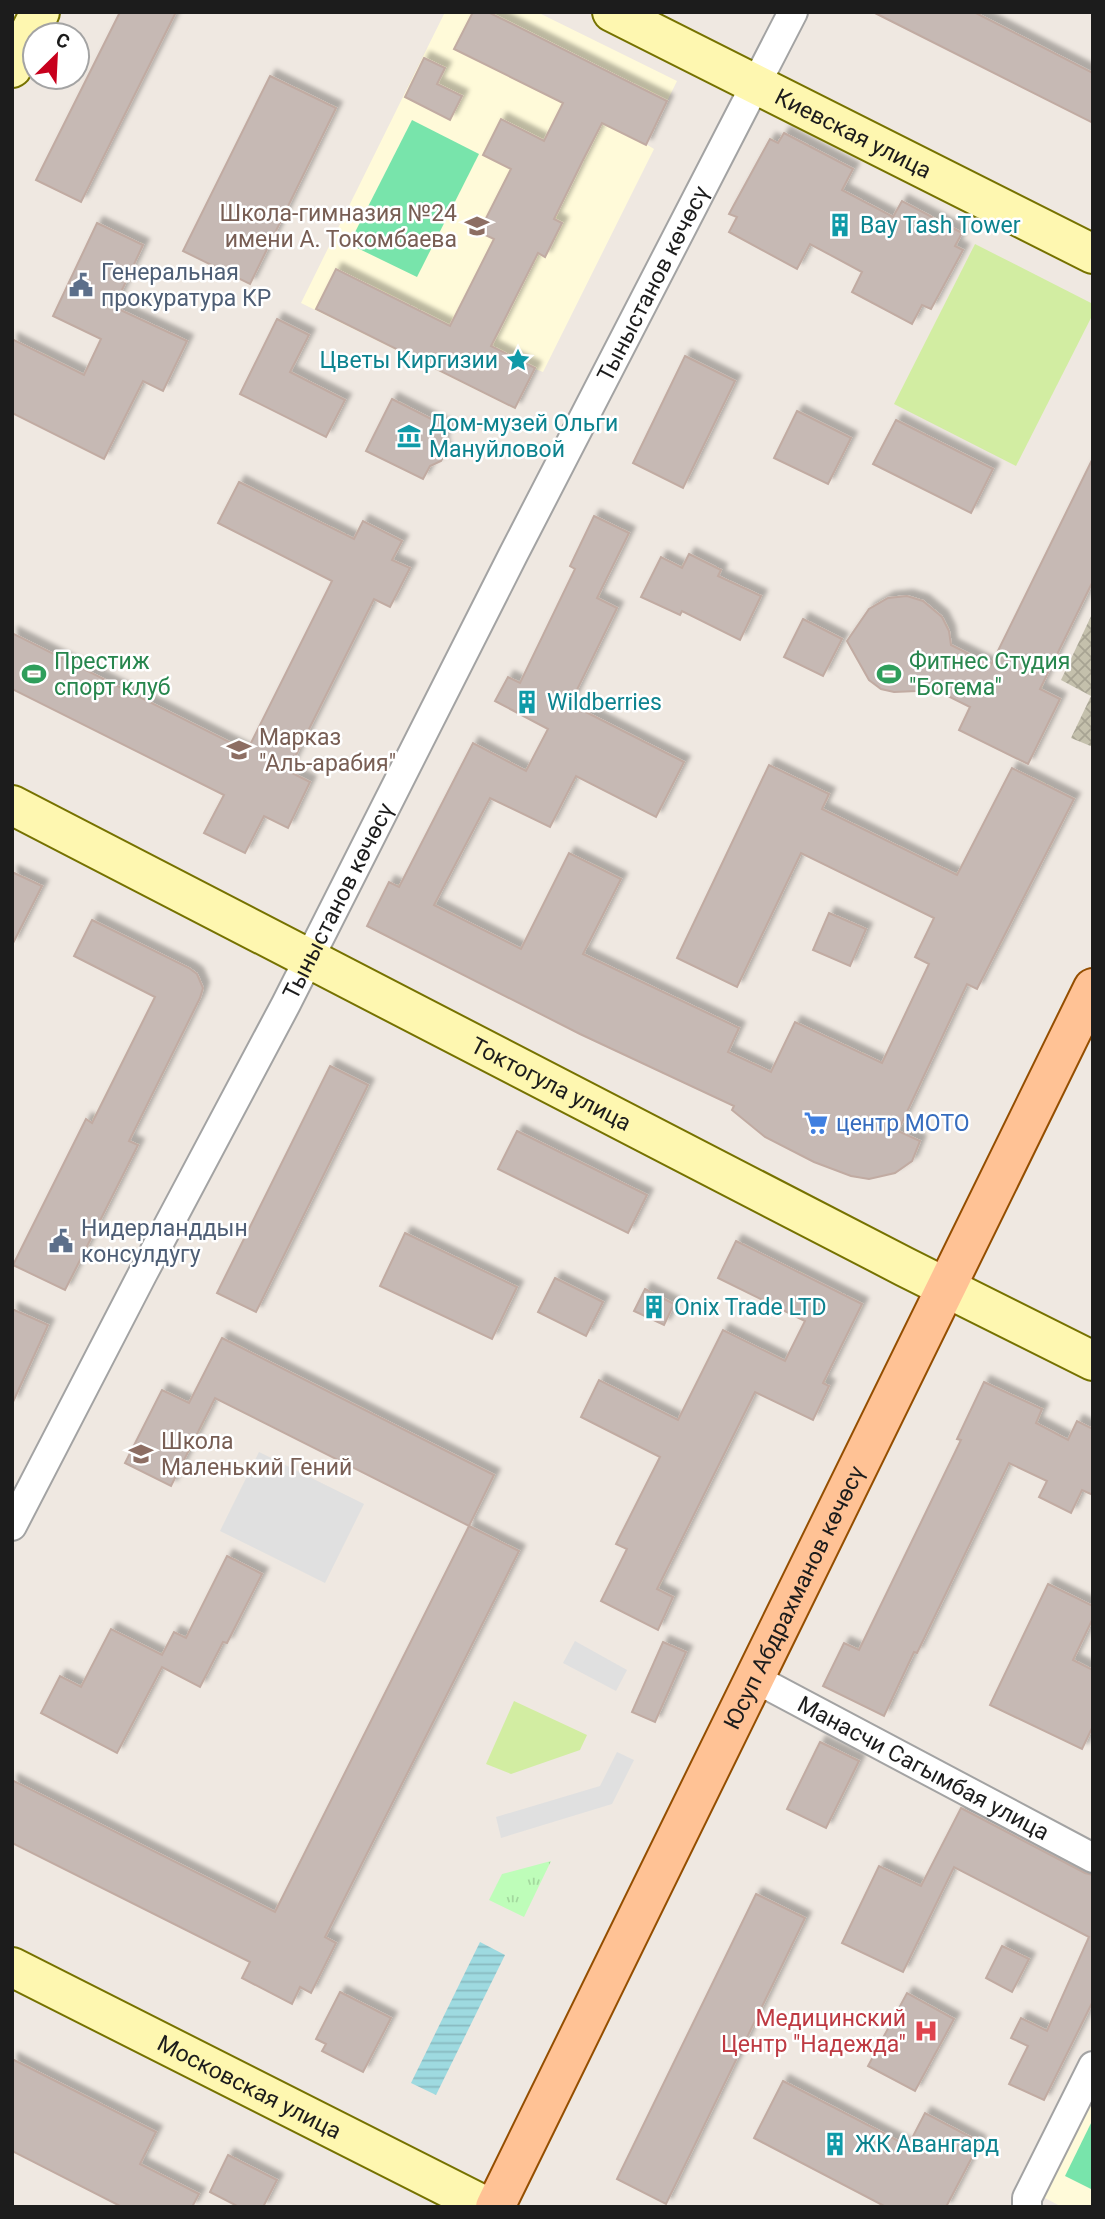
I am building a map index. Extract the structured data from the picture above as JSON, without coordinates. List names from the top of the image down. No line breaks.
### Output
{"streets":{"main road":["Киевская улица","Токтогула улица","Юсуп Абдрахманов көчөсү","Московская улица"],"street":["Тыныстанов көчөсү","Манасчи Сагымбая улица"]},"crossings":[["Киевская улица","Тыныстанов көчөсү"],["Тыныстанов көчөсү","Токтогула улица"],["Токтогула улица","Юсуп Абдрахманов көчөсү"],["Юсуп Абдрахманов көчөсү","Манасчи Сагымбая улица"]],"places":{"building":["Bay Tash Tower","Wildberries","Onix Trade LTD","ЖК Авангард"],"school or university":["Школа-гимназия №24 имени А. Токомбаева","Марказ \"Аль-арабия\"","Школа Маленький Гений"],"public building":["Генеральная прокуратура КР","Нидерланддын консулдугу"],"place":["Цветы Киргизии"],"museum":["Дом-музей Ольги Мануйловой"],"sports":["Престиж спорт клуб","Фитнес Студия \"Богема\""],"supermarket":["центр МОТО"],"hospital":["Медицинский Центр \"Надежда\""]},"north":"top right"}
